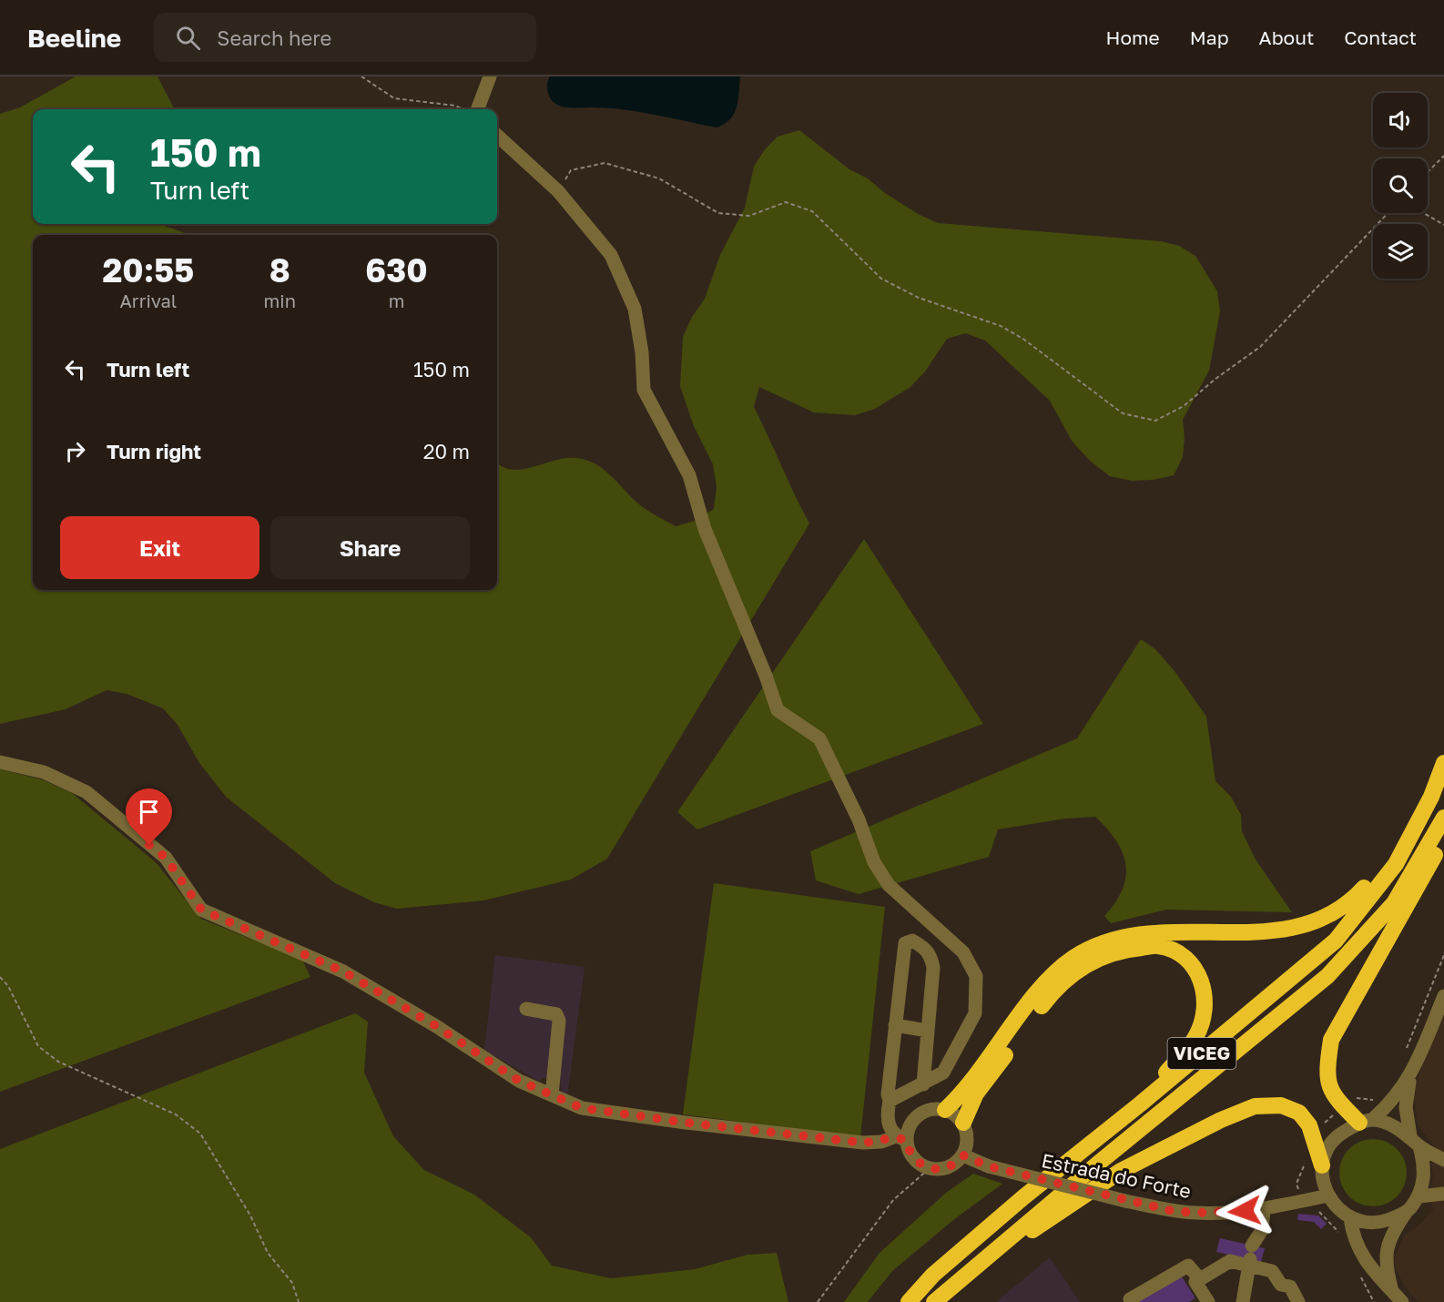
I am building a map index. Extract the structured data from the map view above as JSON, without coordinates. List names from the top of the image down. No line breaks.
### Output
{"streets":{"highway":["VICEG"],"street":["Estrada do Forte"]},"page":{"header":"Beeline","search":"Search here","nav":["Home","Map","About","Contact"],"turn":["150 m","Turn left"],"eta":["20:55","Arrival","8","min","630","m"],"list":[{"name":"Turn left","value":"150 m"},{"name":"Turn right","value":"20 m"}],"buttons":["Exit","Share"]}}
